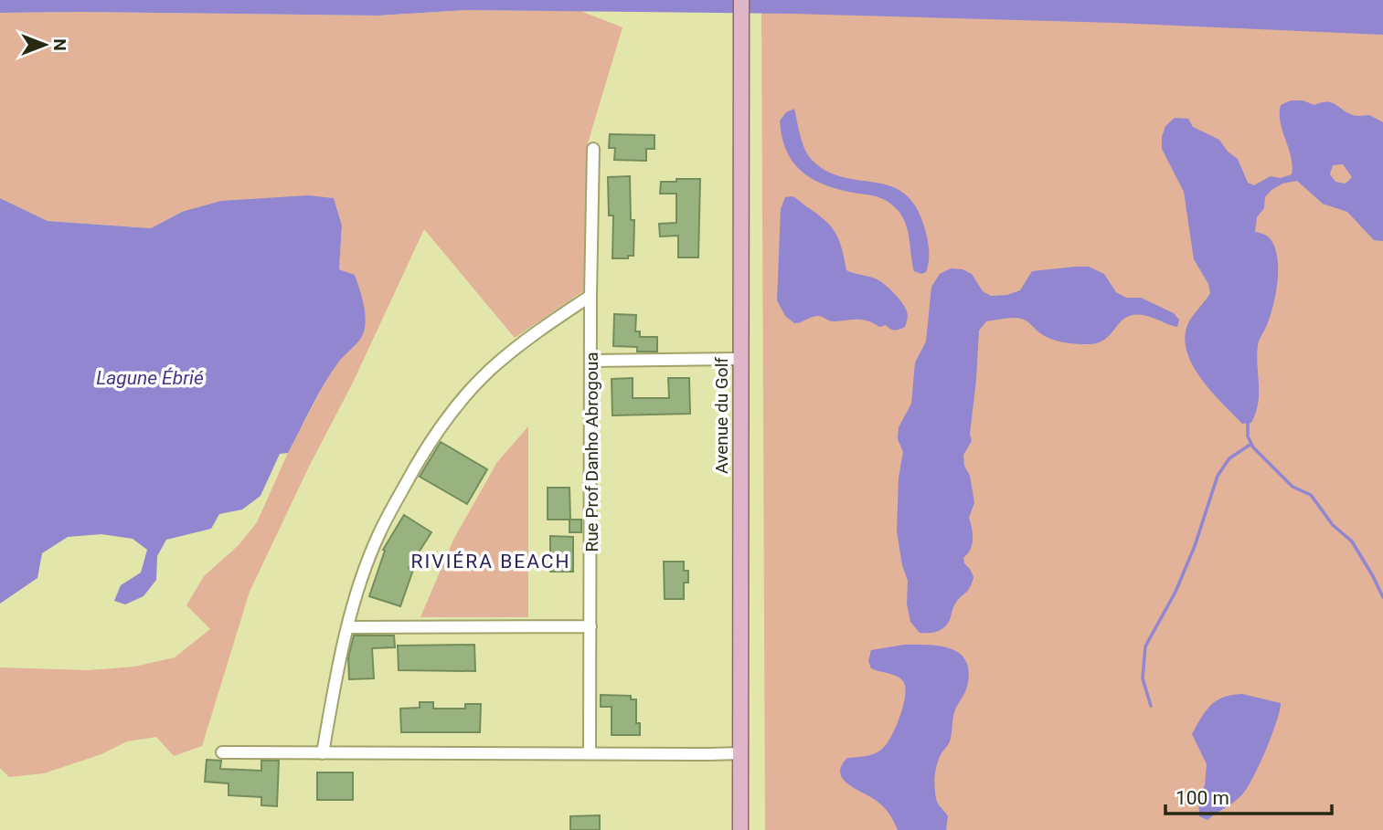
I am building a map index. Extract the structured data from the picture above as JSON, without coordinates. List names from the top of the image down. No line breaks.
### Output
{"streets":{"main road":["Avenue du Golf"],"street":["Rue Prof Danho Abrogoua"]},"districts":["RIVIÉRA BEACH"],"water":["Lagune Ébrié"],"scale_bar":"100 m","north":"right"}
